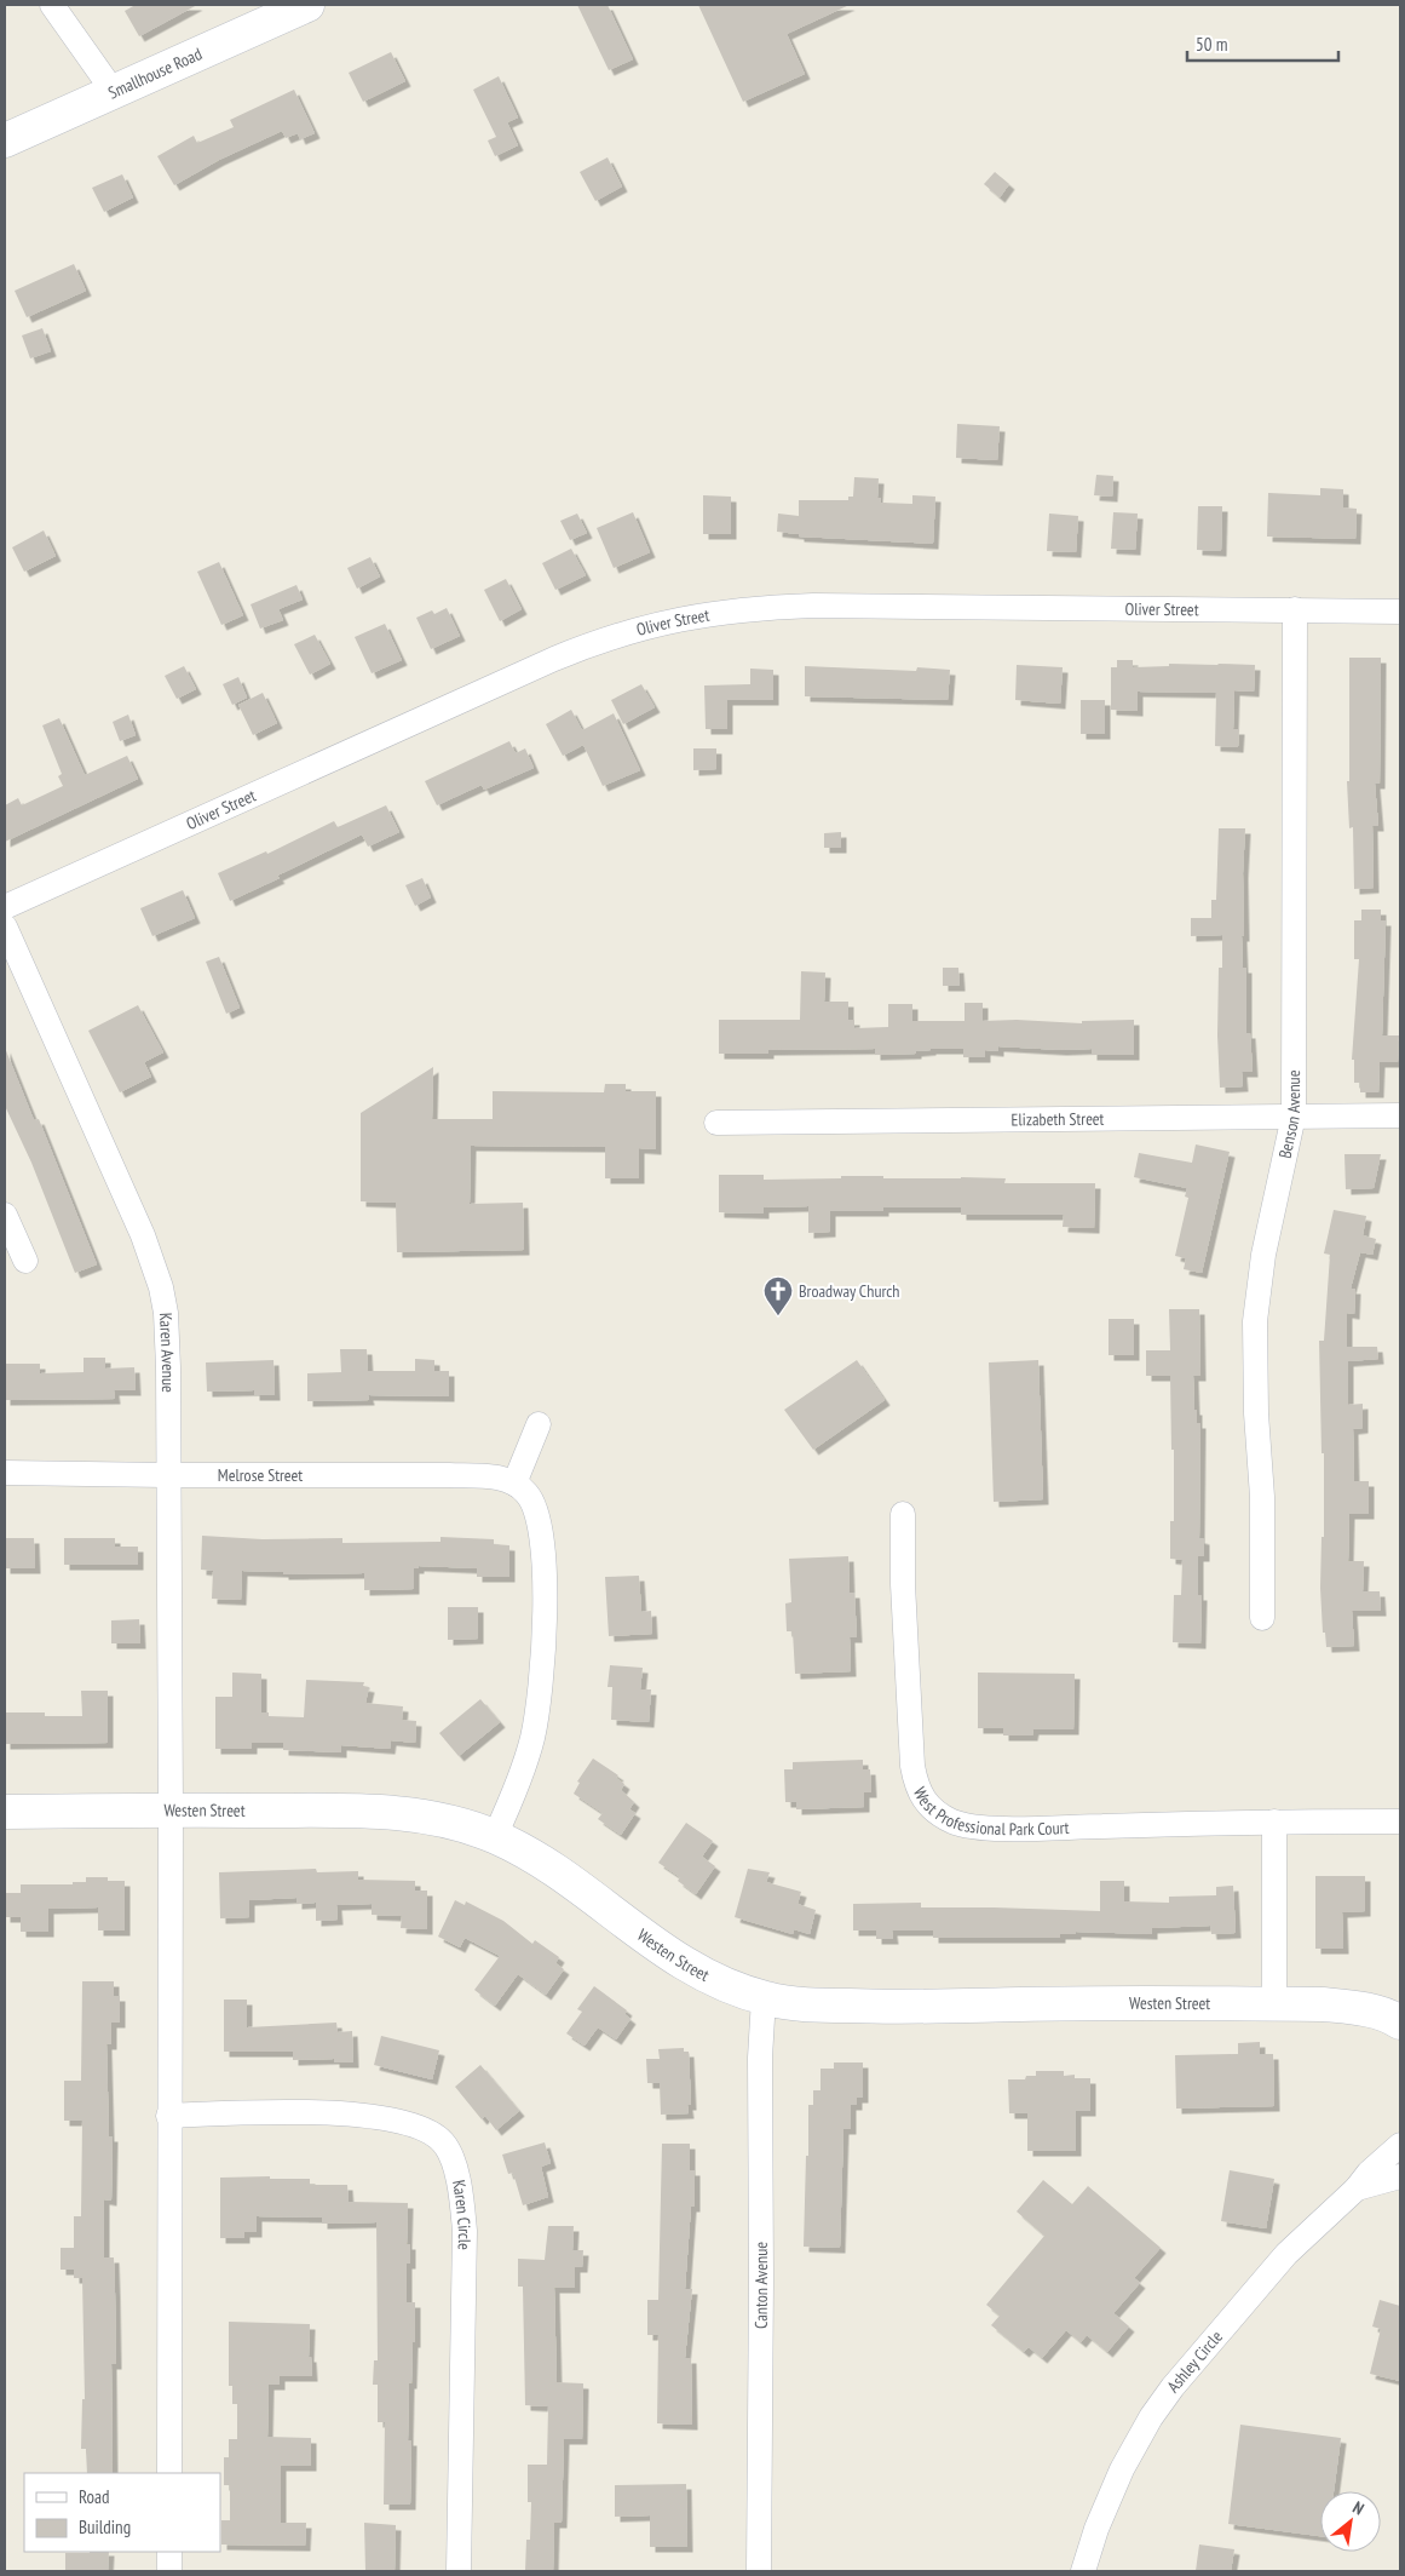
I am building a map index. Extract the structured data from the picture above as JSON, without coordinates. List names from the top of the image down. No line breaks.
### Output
{"streets":{"street":["Smallhouse Road","Oliver Street","Benson Avenue","Elizabeth Street","Karen Avenue","Melrose Street","West Professional Park Court","Westen Street","Karen Circle","Canton Avenue","Ashley Circle"]},"crossings":[["Oliver Street","Benson Avenue"],["Benson Avenue","Elizabeth Street"],["Karen Avenue","Melrose Street"],["Karen Avenue","Westen Street"],["Westen Street","Canton Avenue"]],"places":{"church":["Broadway Church"]},"legend":["Road","Building"],"scale_bar":"50 m","north":"top right"}
